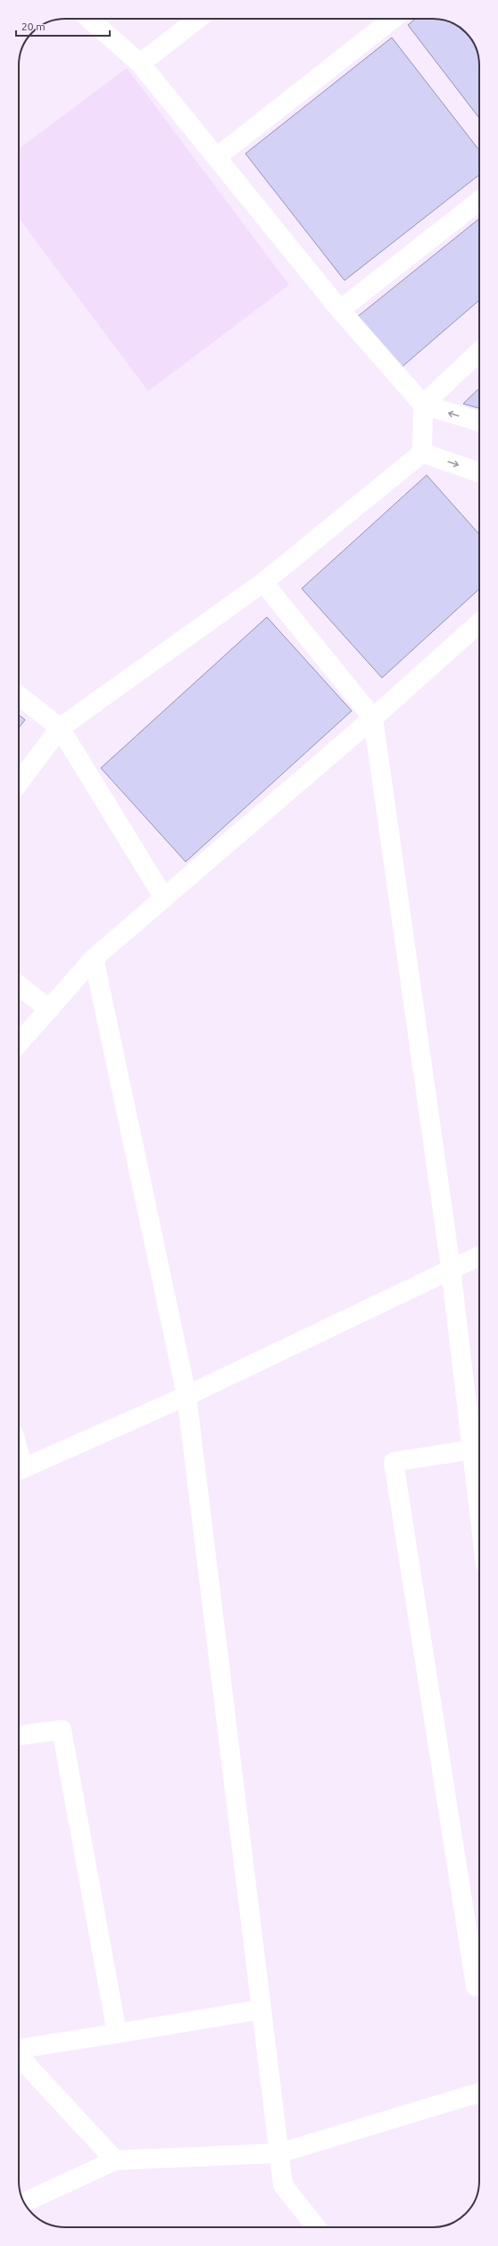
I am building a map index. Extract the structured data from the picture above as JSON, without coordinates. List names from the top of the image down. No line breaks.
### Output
{"scale_bar":"20 m"}
